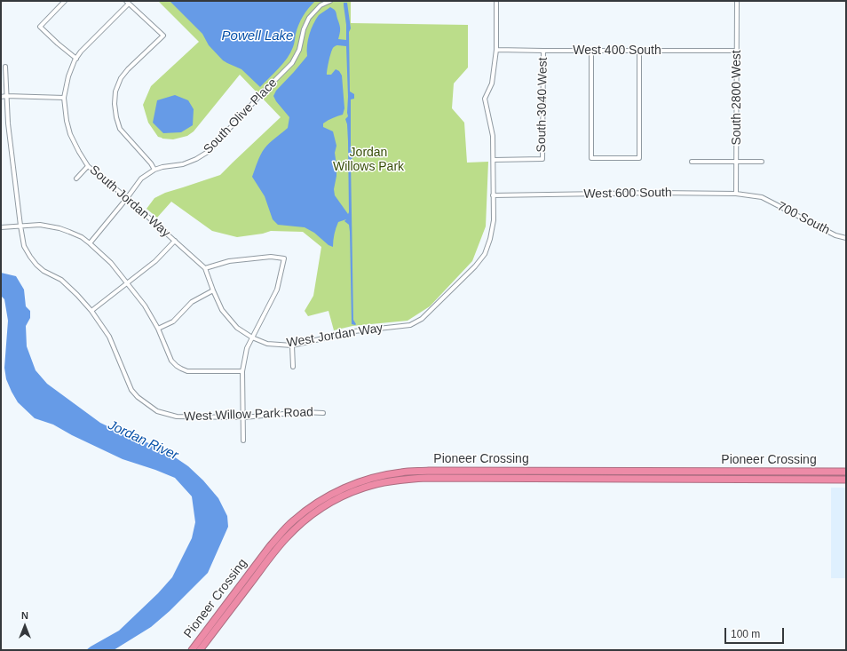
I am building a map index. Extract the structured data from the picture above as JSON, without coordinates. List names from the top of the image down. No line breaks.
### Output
{"streets":{"highway":["Pioneer Crossing"],"street":["West 400 South","South 2800 West","South 3040 West","South Olive Place","West 600 South","South Jordan Way","700 South","West Jordan Way","West Willow Park Road"]},"crossings":[["West 400 South","South 2800 West"],["West 400 South","South 3040 West"],["South 2800 West","West 600 South"],["South Olive Place","South Jordan Way"],["West 600 South","700 South"],["West 600 South","West Jordan Way"],["South Jordan Way","West Jordan Way"]],"water":["Powell Lake","Jordan River"],"parks":["Jordan Willows Park"],"scale_bar":"100 m","north":"top"}
